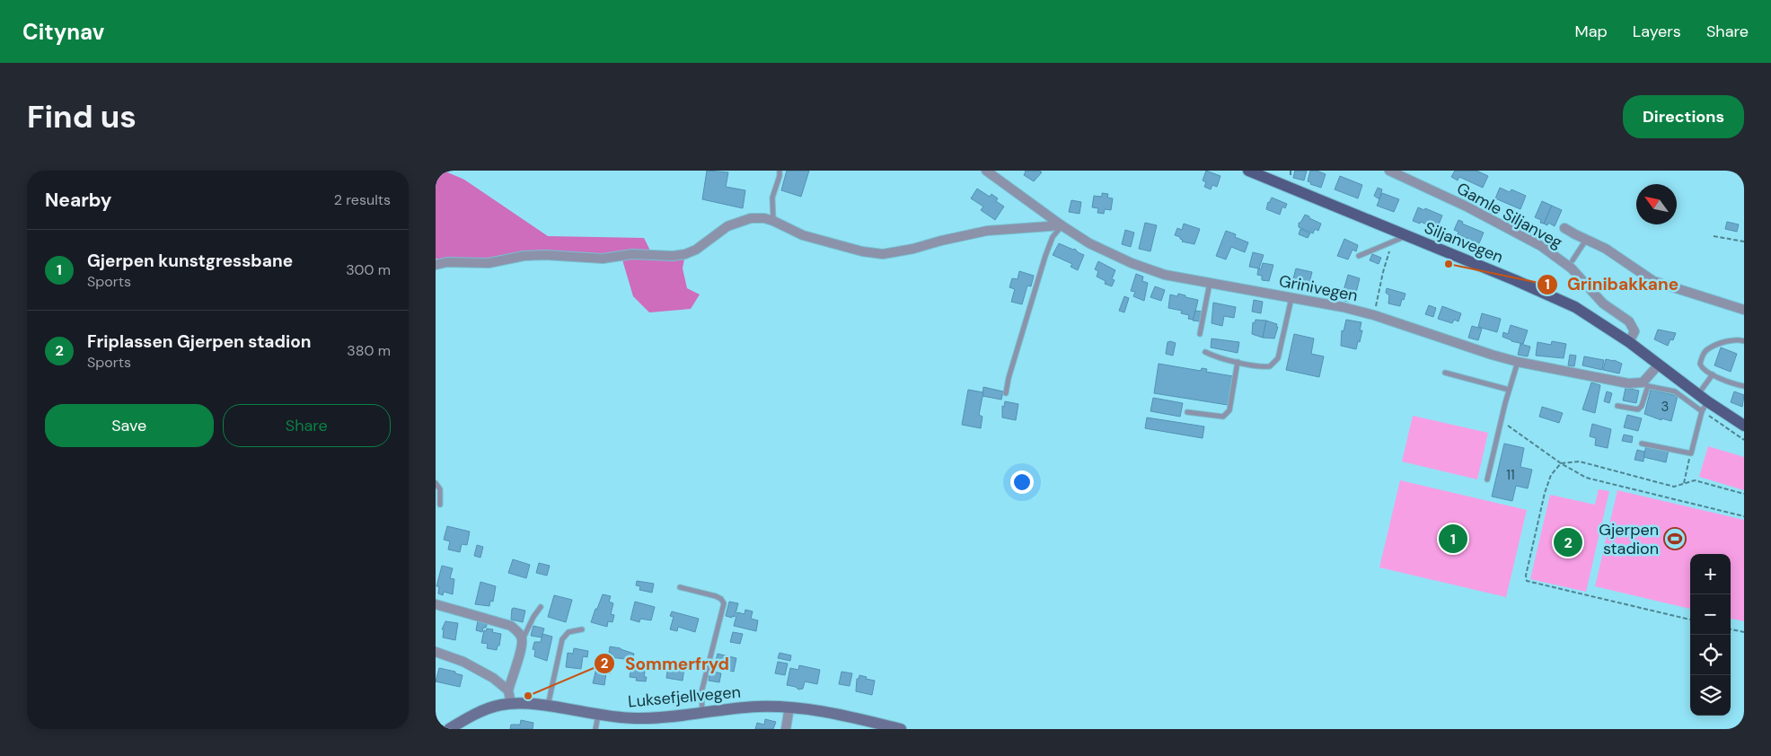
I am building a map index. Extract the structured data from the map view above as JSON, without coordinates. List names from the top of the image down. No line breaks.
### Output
{"streets":{"main road":["Siljanvegen","Luksefjellvegen"],"street":["Gamle Siljanveg","Grinivegen"]},"crossings":[["Gamle Siljanveg","Siljanvegen"]],"places":{"other":["Grinibakkane","Sommerfryd"],"sports":["Gjerpen stadion"]},"house_numbers":["3","11"],"north":"top left","page":{"header":"Citynav","nav":["Map","Layers","Share"],"buttons":["Directions",["Save","Share"]],"title":"Find us","heading":["Nearby","2 results"],"list":[{"mark":"1","name":"Gjerpen kunstgressbane","note":"Sports","value":"300 m"},{"mark":"2","name":"Friplassen Gjerpen stadion","note":"Sports","value":"380 m"}],"pins":["1","2"],"map_buttons":["+","−"]}}
